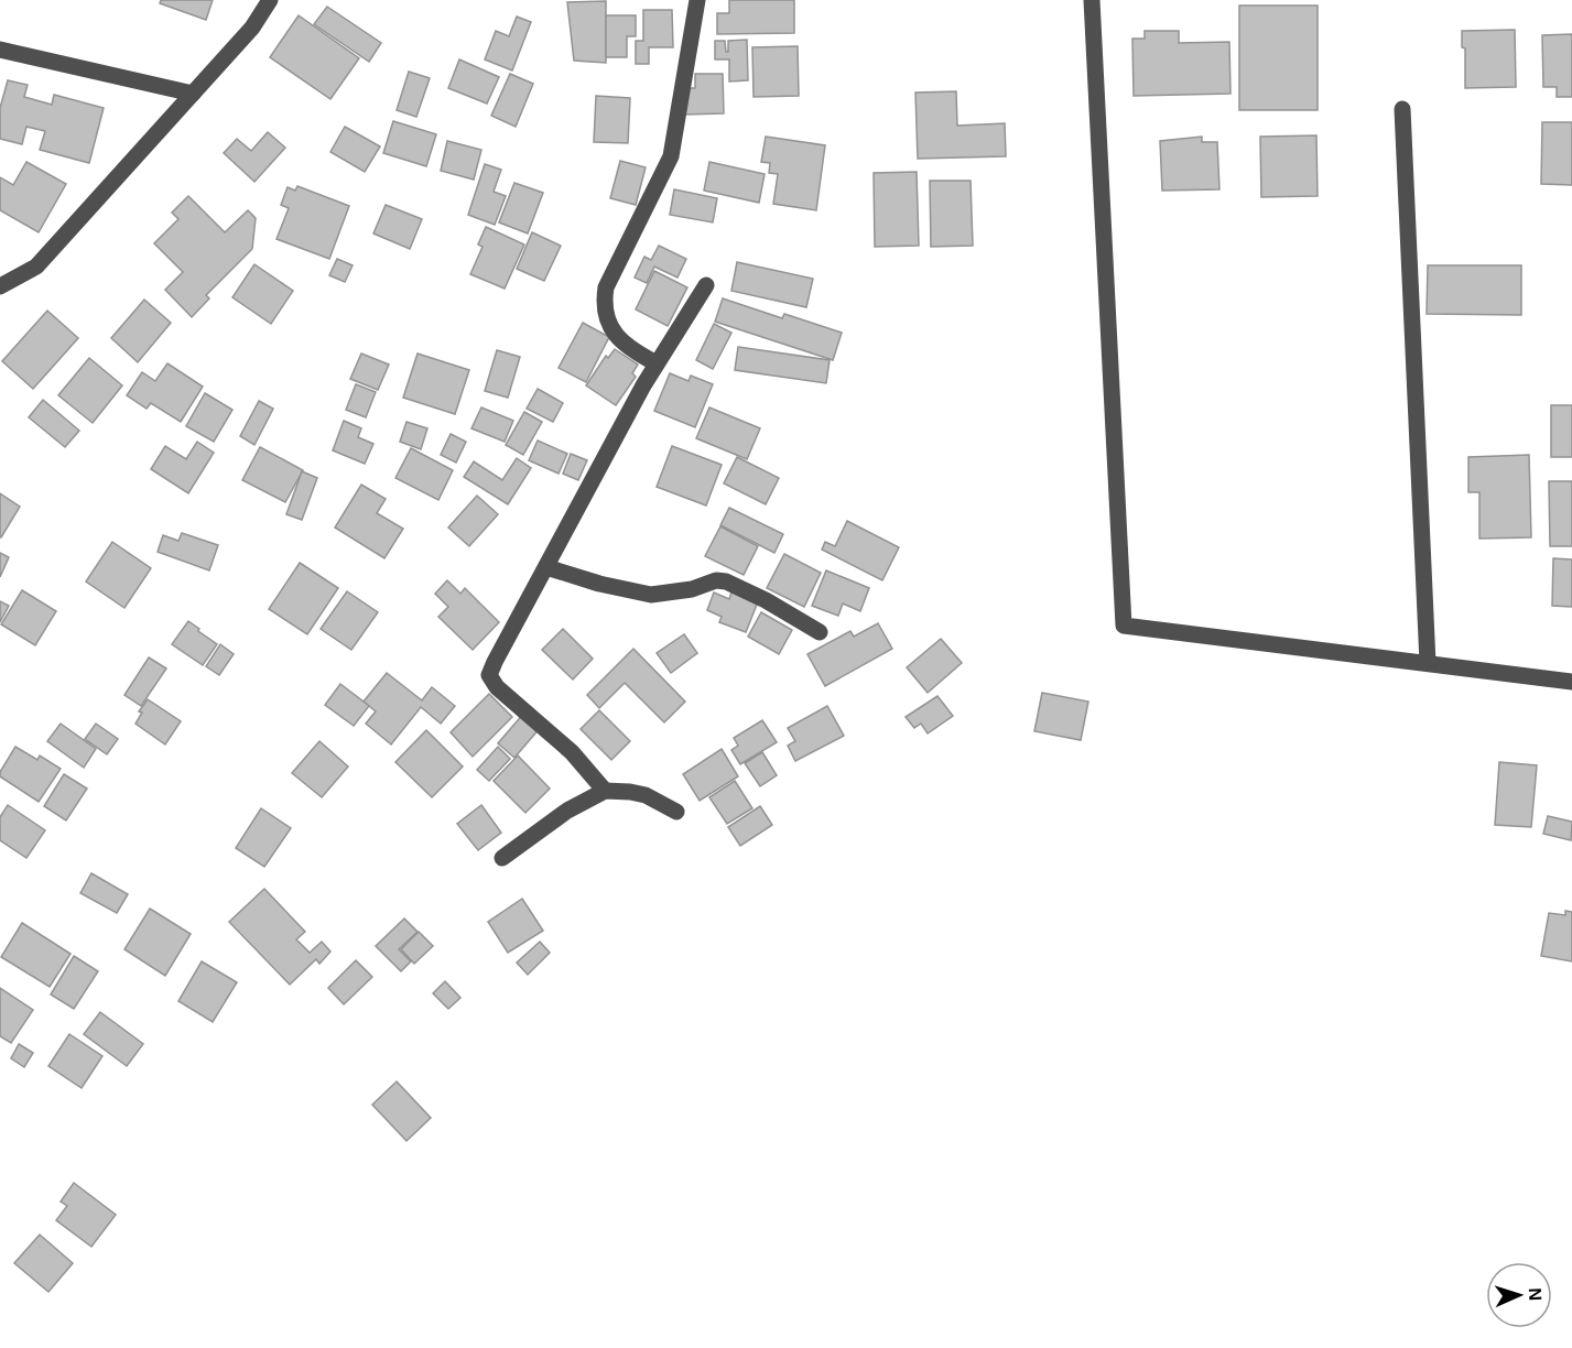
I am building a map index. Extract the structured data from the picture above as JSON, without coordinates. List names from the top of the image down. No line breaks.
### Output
{"north":"right"}
